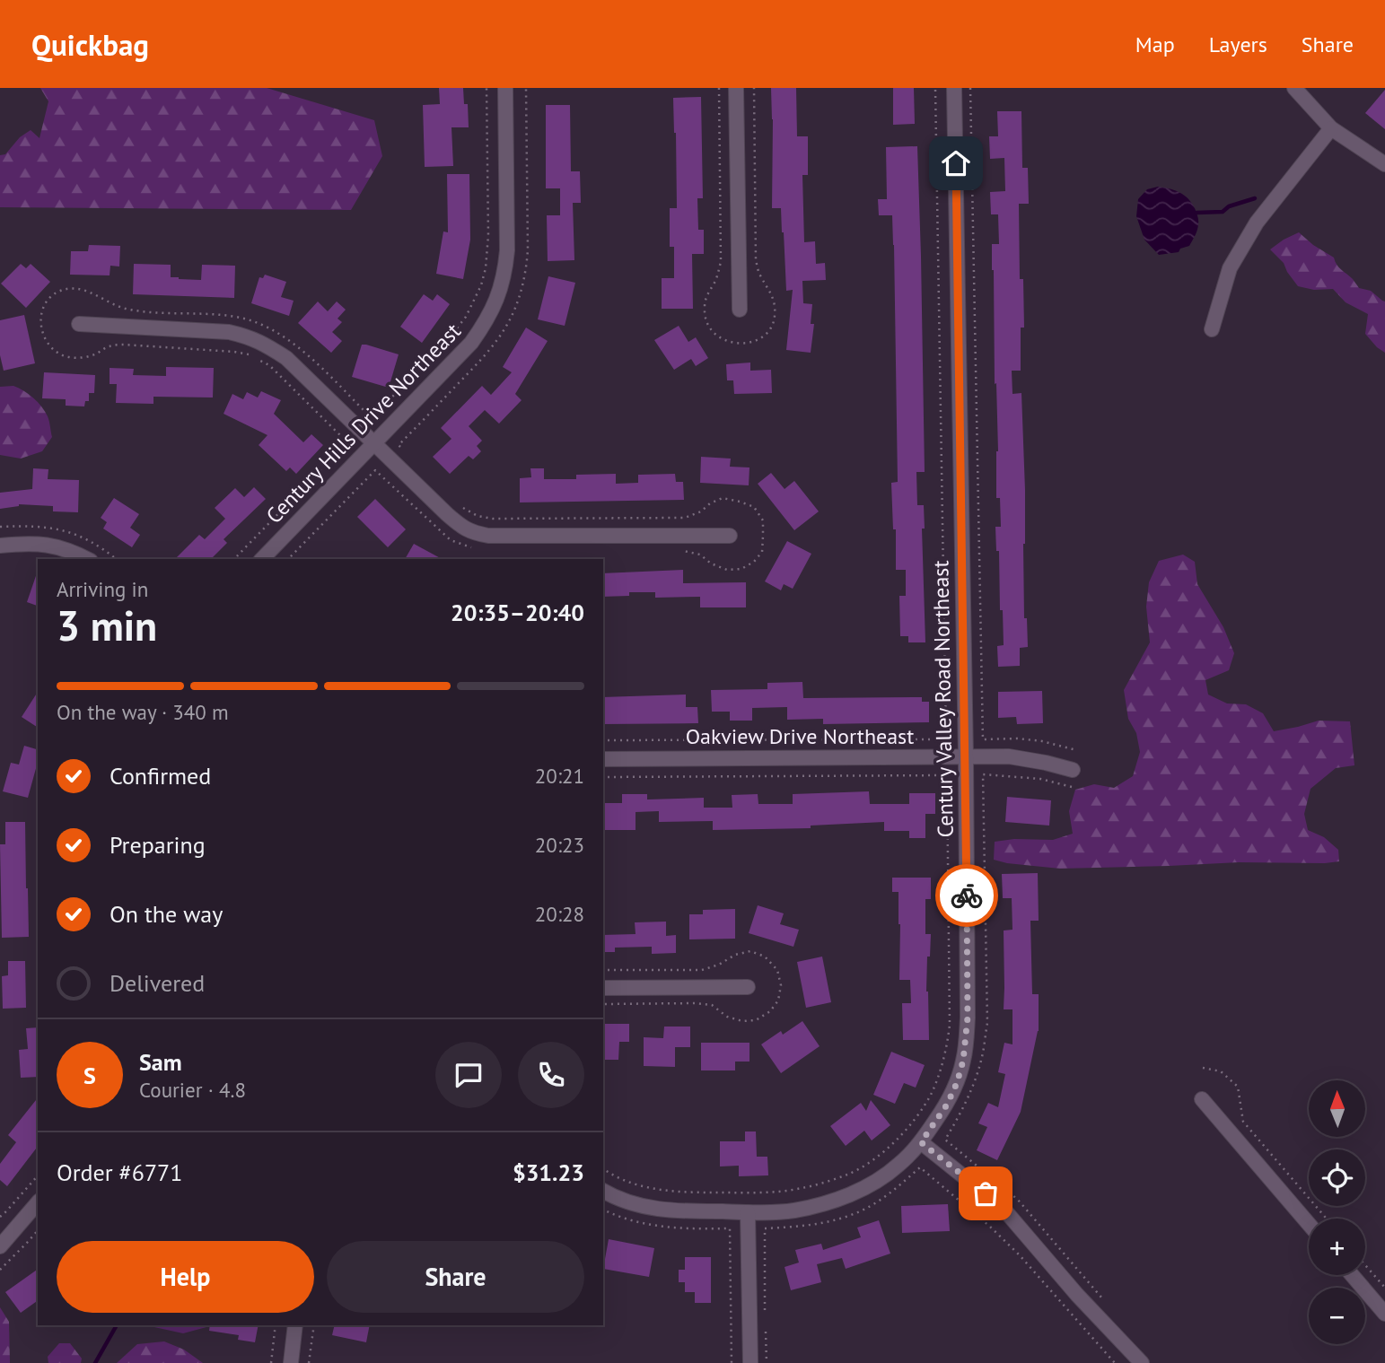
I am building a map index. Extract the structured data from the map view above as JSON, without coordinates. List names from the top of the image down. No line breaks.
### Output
{"streets":{"street":["Century Hills Drive Northeast","Century Valley Road Northeast","Oakview Drive Northeast"]},"crossings":[["Century Valley Road Northeast","Oakview Drive Northeast"]],"north":"top","page":{"header":"Quickbag","nav":["Map","Layers","Share"],"heading":["3 min","Arriving in","20:35–20:40"],"panel":["Sam","Courier · 4.8","Order #6771","$31.23"],"bar":"On the way · 340 m","list":[["Confirmed","20:21"],["Preparing","20:23"],["On the way","20:28"],"Delivered"],"round":"S","map_buttons":["+","−"],"buttons":["Help","Share"]}}
